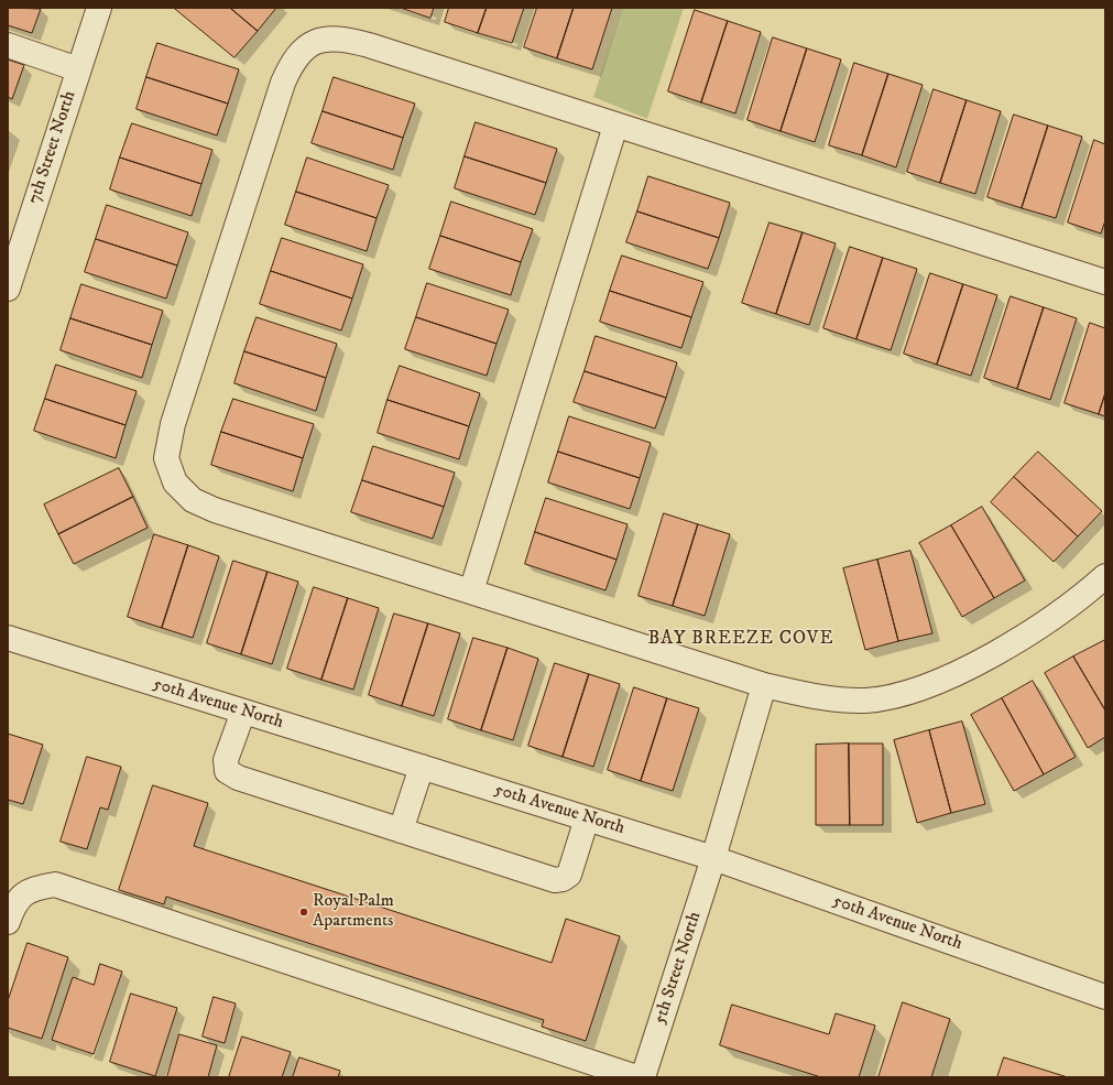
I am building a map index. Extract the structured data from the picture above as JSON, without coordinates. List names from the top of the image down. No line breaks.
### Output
{"streets":{"street":["7th Street North","50th Avenue North","5th Street North"]},"crossings":[["50th Avenue North","5th Street North"]],"districts":["BAY BREEZE COVE"],"places":["Royal Palm Apartments"]}
